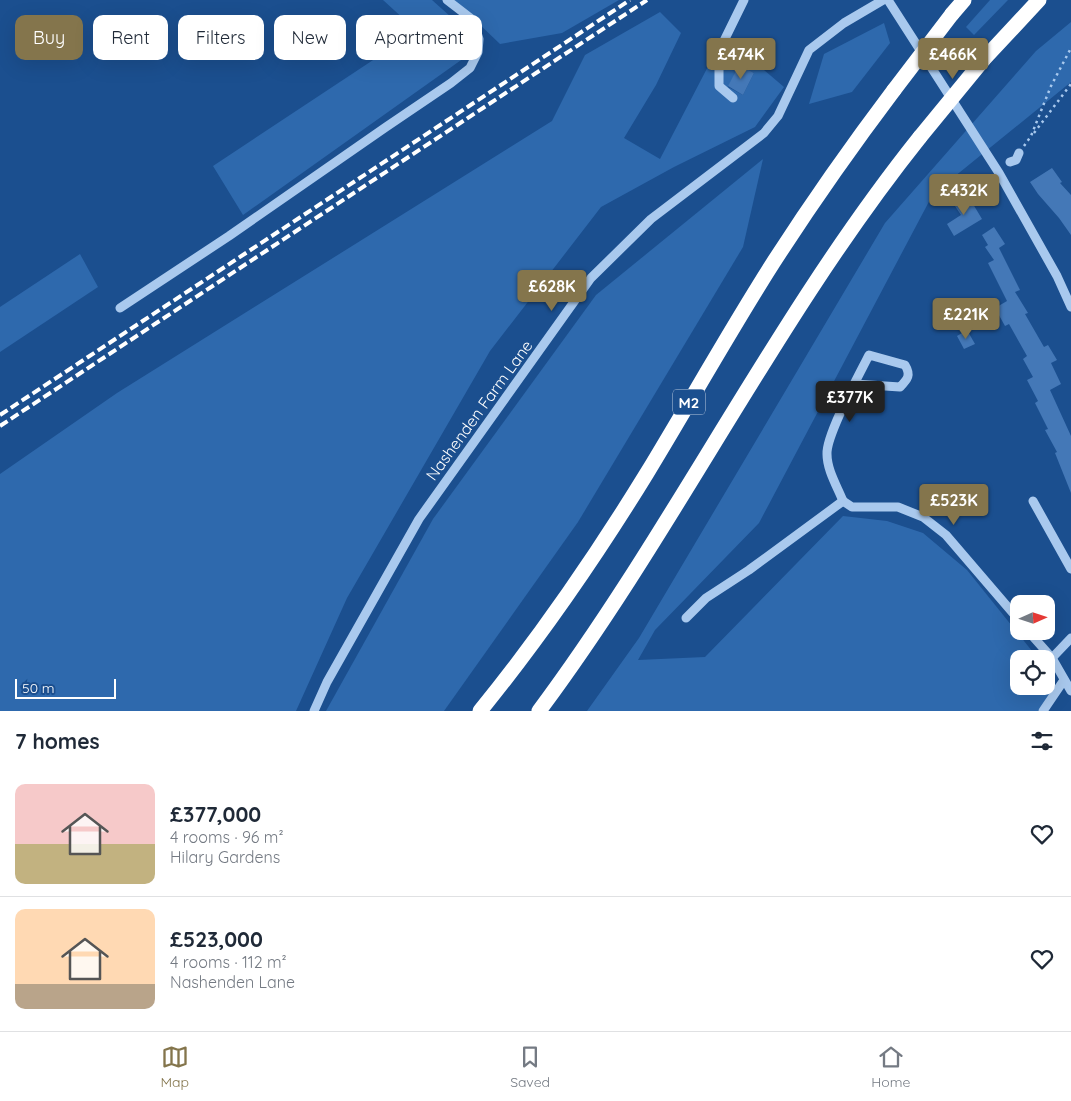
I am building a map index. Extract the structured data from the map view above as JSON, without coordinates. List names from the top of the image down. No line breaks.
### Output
{"streets":{"highway":["M2"],"street":["Nashenden Farm Lane"]},"scale_bar":"50 m","north":"right","page":{"chip":["Buy","Rent","Filters","New","Apartment"],"price":["£474K","£466K","£432K","£628K","£221K","£377K","£523K"],"scale":"50 m","heading":"7 homes","list":[{"name":"£377,000","note":"4 rooms · 96 m² · Hilary Gardens"},{"name":"£523,000","note":"4 rooms · 112 m² · Nashenden Lane"}],"tabs":["Map","Saved","Home"]}}
